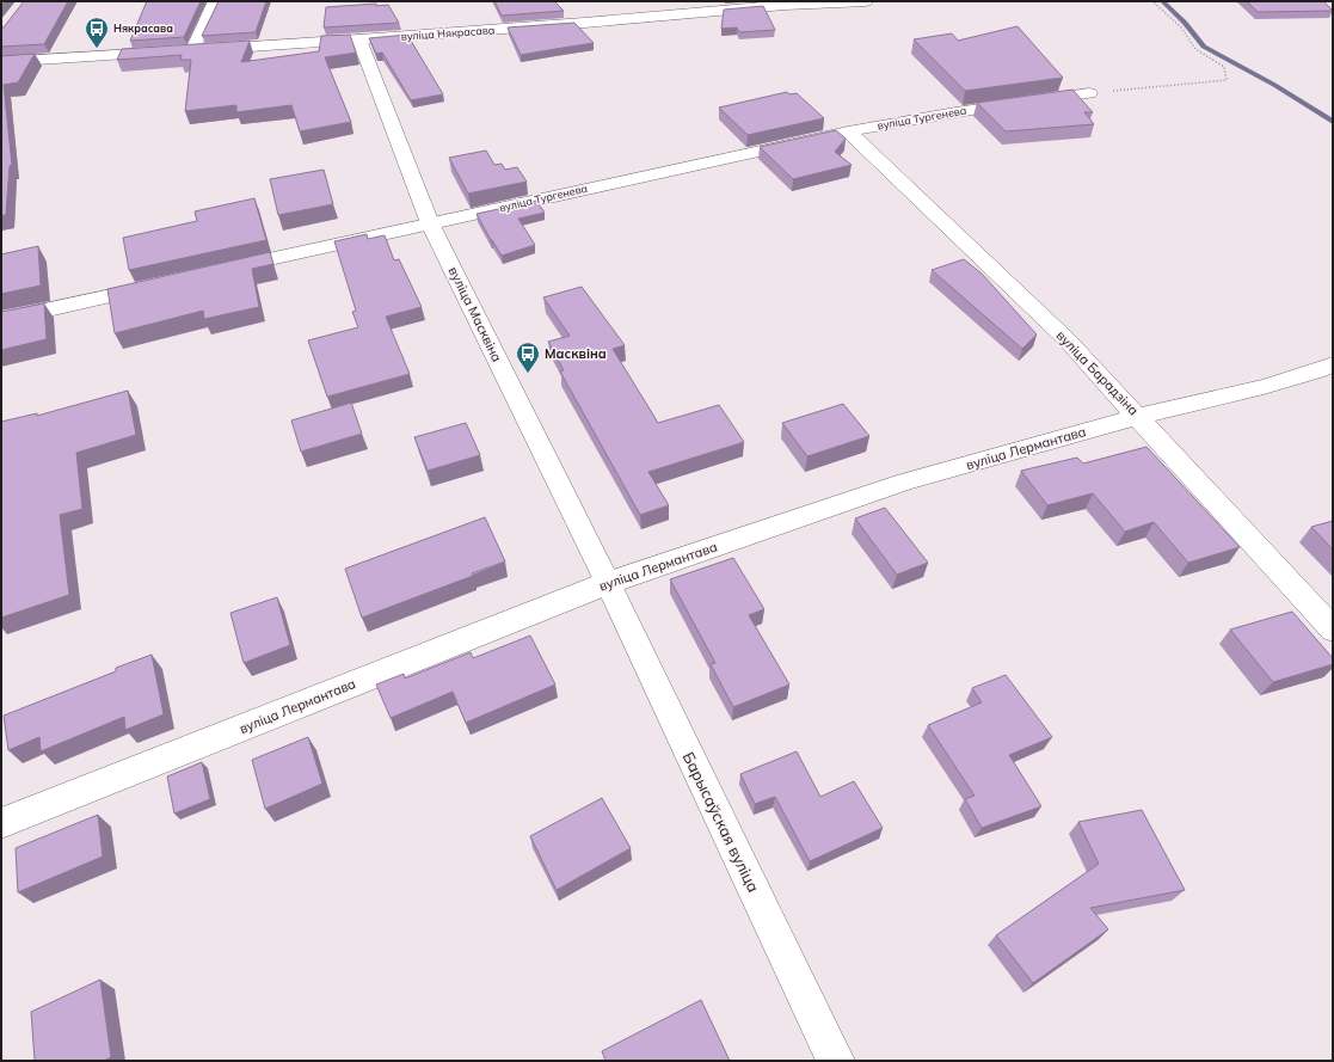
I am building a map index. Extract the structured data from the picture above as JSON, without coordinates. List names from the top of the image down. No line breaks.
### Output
{"streets":{"street":["вуліца Някрасава","вуліца Тургенева","вуліца Масквіна","вуліца Барадзіна","вуліца Лермантава","Барысаўская вуліца"]},"crossings":[["вуліца Някрасава","вуліца Масквіна"],["вуліца Тургенева","вуліца Масквіна"],["вуліца Тургенева","вуліца Барадзіна"],["вуліца Масквіна","вуліца Лермантава"],["вуліца Масквіна","Барысаўская вуліца"],["вуліца Барадзіна","вуліца Лермантава"],["вуліца Лермантава","Барысаўская вуліца"]],"places":{"bus stop":["Някрасава","Масквіна"]}}
